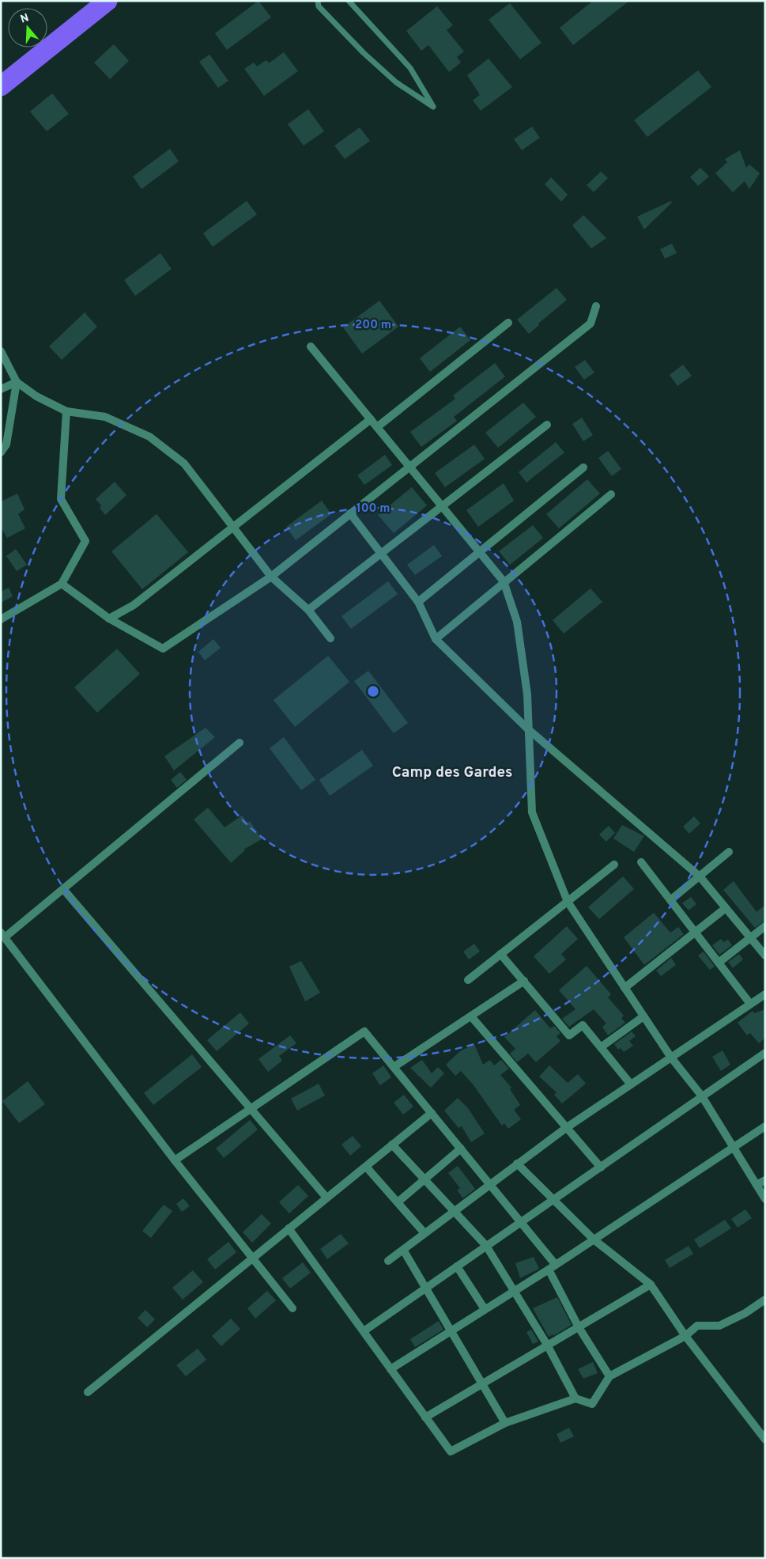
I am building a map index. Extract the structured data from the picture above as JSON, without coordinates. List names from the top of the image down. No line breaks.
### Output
{"districts":["Camp des Gardes"],"north":"top","rings":["200 m","100 m"]}
